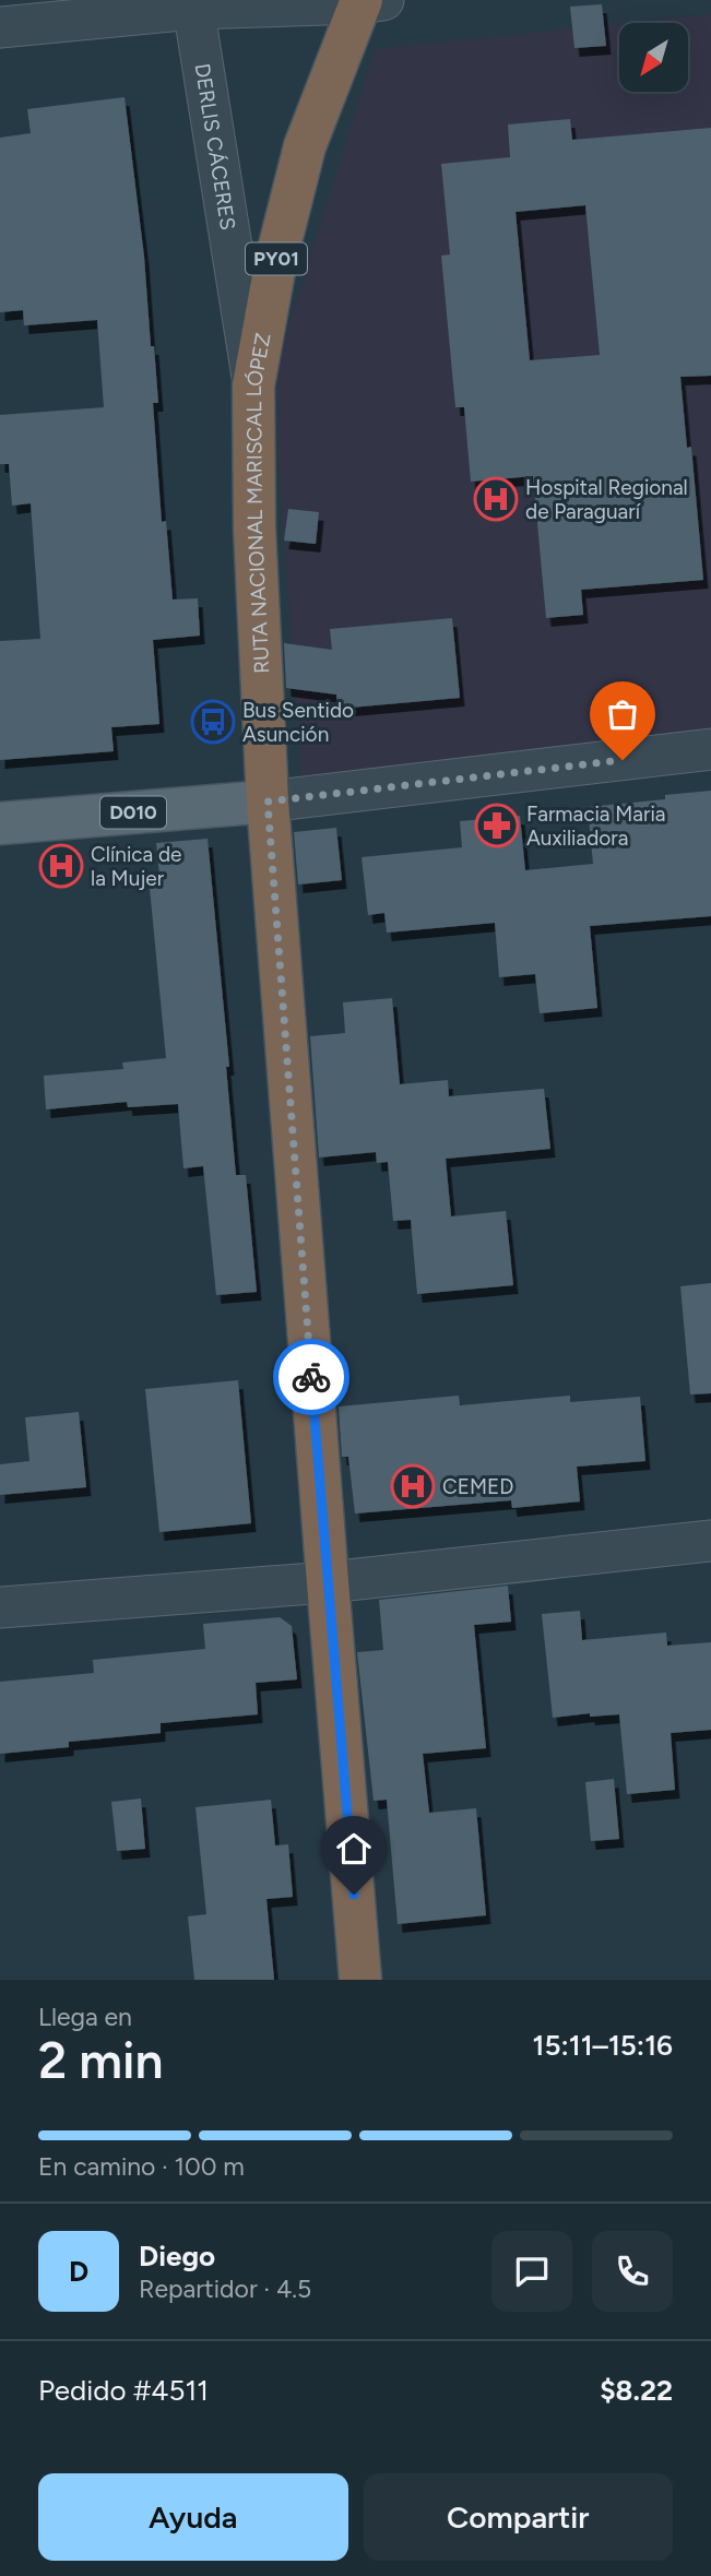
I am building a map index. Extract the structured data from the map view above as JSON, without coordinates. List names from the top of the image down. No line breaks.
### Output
{"streets":{"highway":["PY01","RUTA NACIONAL MARISCAL LÓPEZ"],"main road":["D010"],"street":["DERLIS CÁCERES"]},"crossings":[["DERLIS CÁCERES","RUTA NACIONAL MARISCAL LÓPEZ"],["RUTA NACIONAL MARISCAL LÓPEZ","D010"]],"places":{"hospital":["Hospital Regional de Paraguarí","Clínica de la Mujer","CEMED"],"bus stop":["Bus Sentido Asunción"],"pharmacy":["Farmacia Maria Auxiliadora"]},"north":"bottom left","page":{"heading":["2 min","Llega en","15:11–15:16"],"panel":["Diego","Repartidor · 4.5","Pedido #4511","$8.22"],"bar":"En camino · 100 m","round":"D","buttons":["Ayuda","Compartir"]}}
